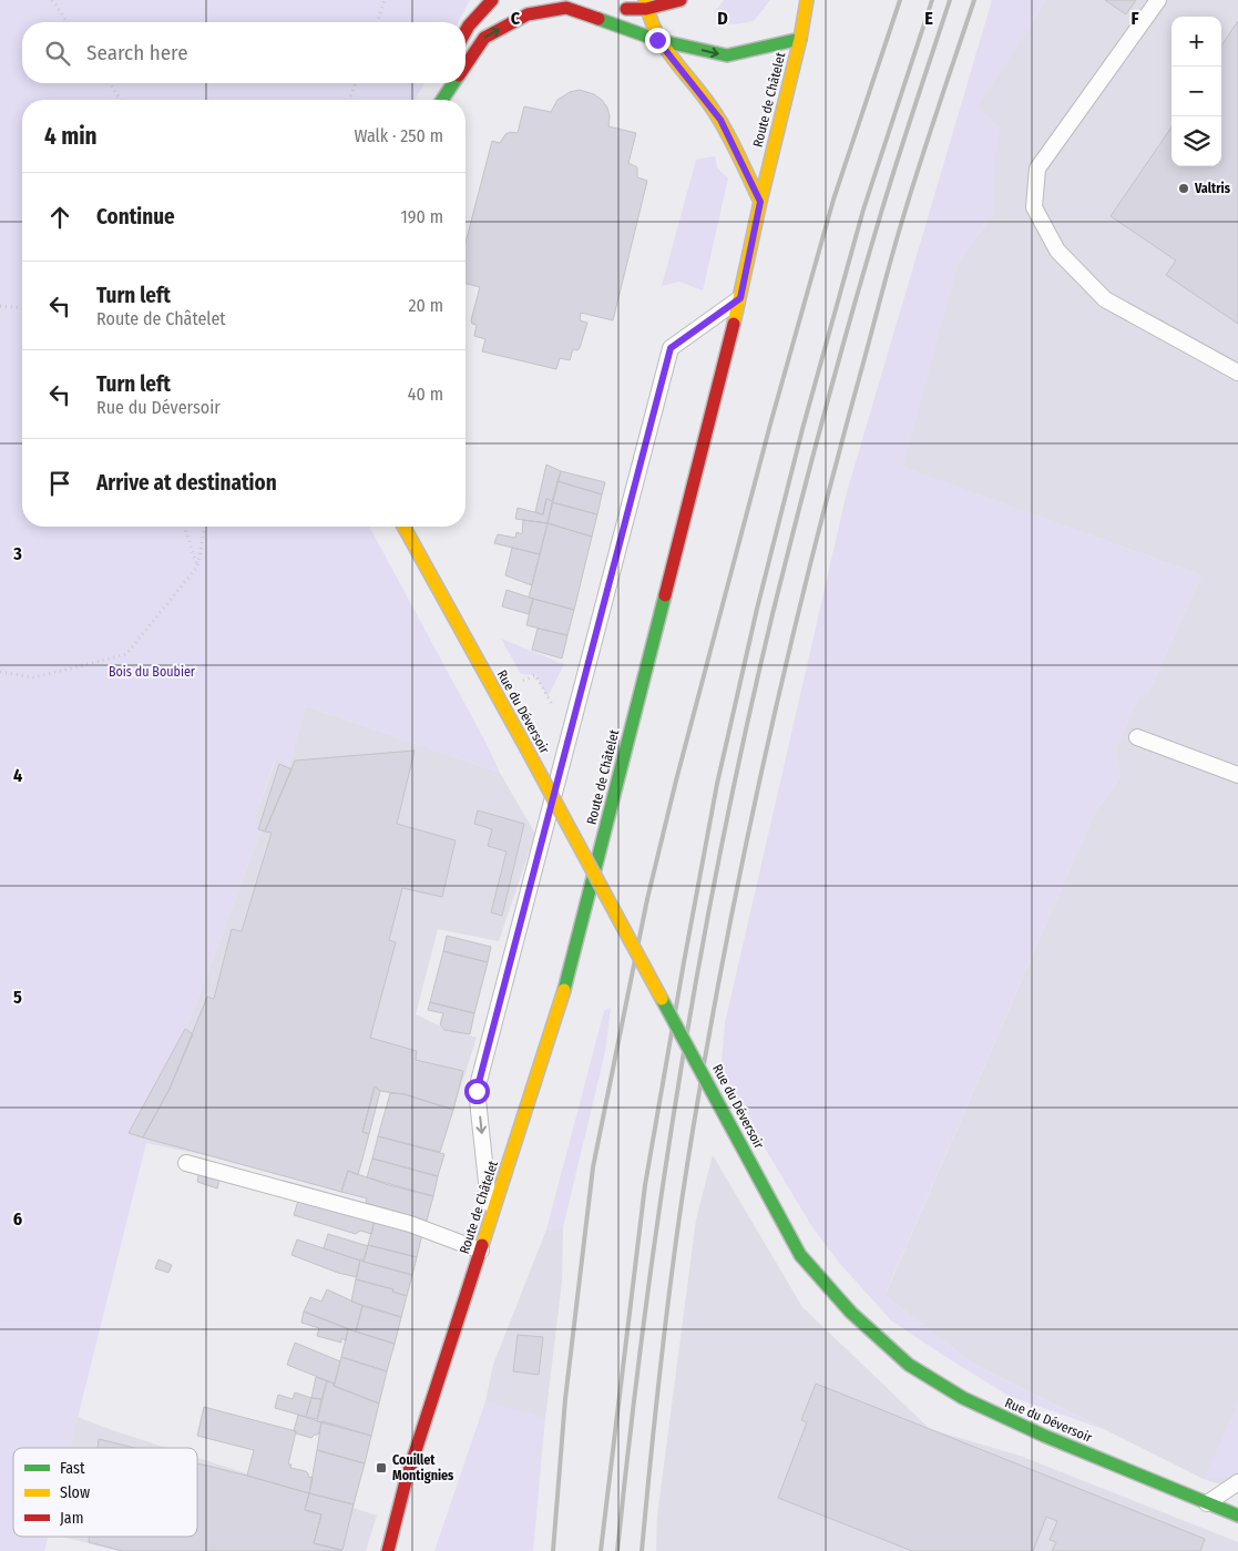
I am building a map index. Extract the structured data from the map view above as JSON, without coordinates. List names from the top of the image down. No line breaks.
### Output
{"streets":{"main road":["Route de Châtelet","Rue du Déversoir"]},"parks":["Bois du Boubier"],"places":{"other":["Valtris"],"transit":["Couillet Montignies"]},"legend":["Fast","Slow","Jam"],"page":{"map_buttons":["+","−"],"search":"Search here","heading":["4 min","Walk · 250 m"],"list":[["Continue","190 m"],["Turn left","Route de Châtelet","20 m"],["Turn left","Rue du Déversoir","40 m"],"Arrive at destination"]},"grid":{"columns":["C","D","E","F"],"rows":["3","4","5","6"]}}
